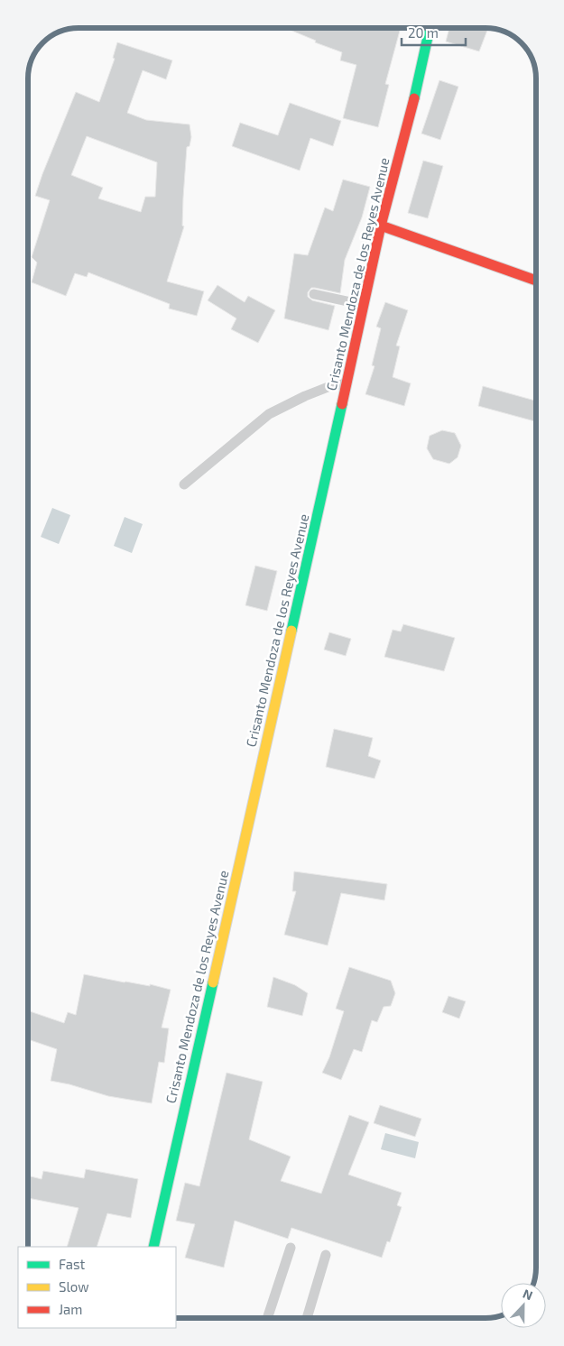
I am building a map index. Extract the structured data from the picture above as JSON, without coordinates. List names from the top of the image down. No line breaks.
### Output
{"streets":{"main road":["Crisanto Mendoza de los Reyes Avenue"]},"legend":["Fast","Slow","Jam"],"scale_bar":"20 m","north":"top"}
